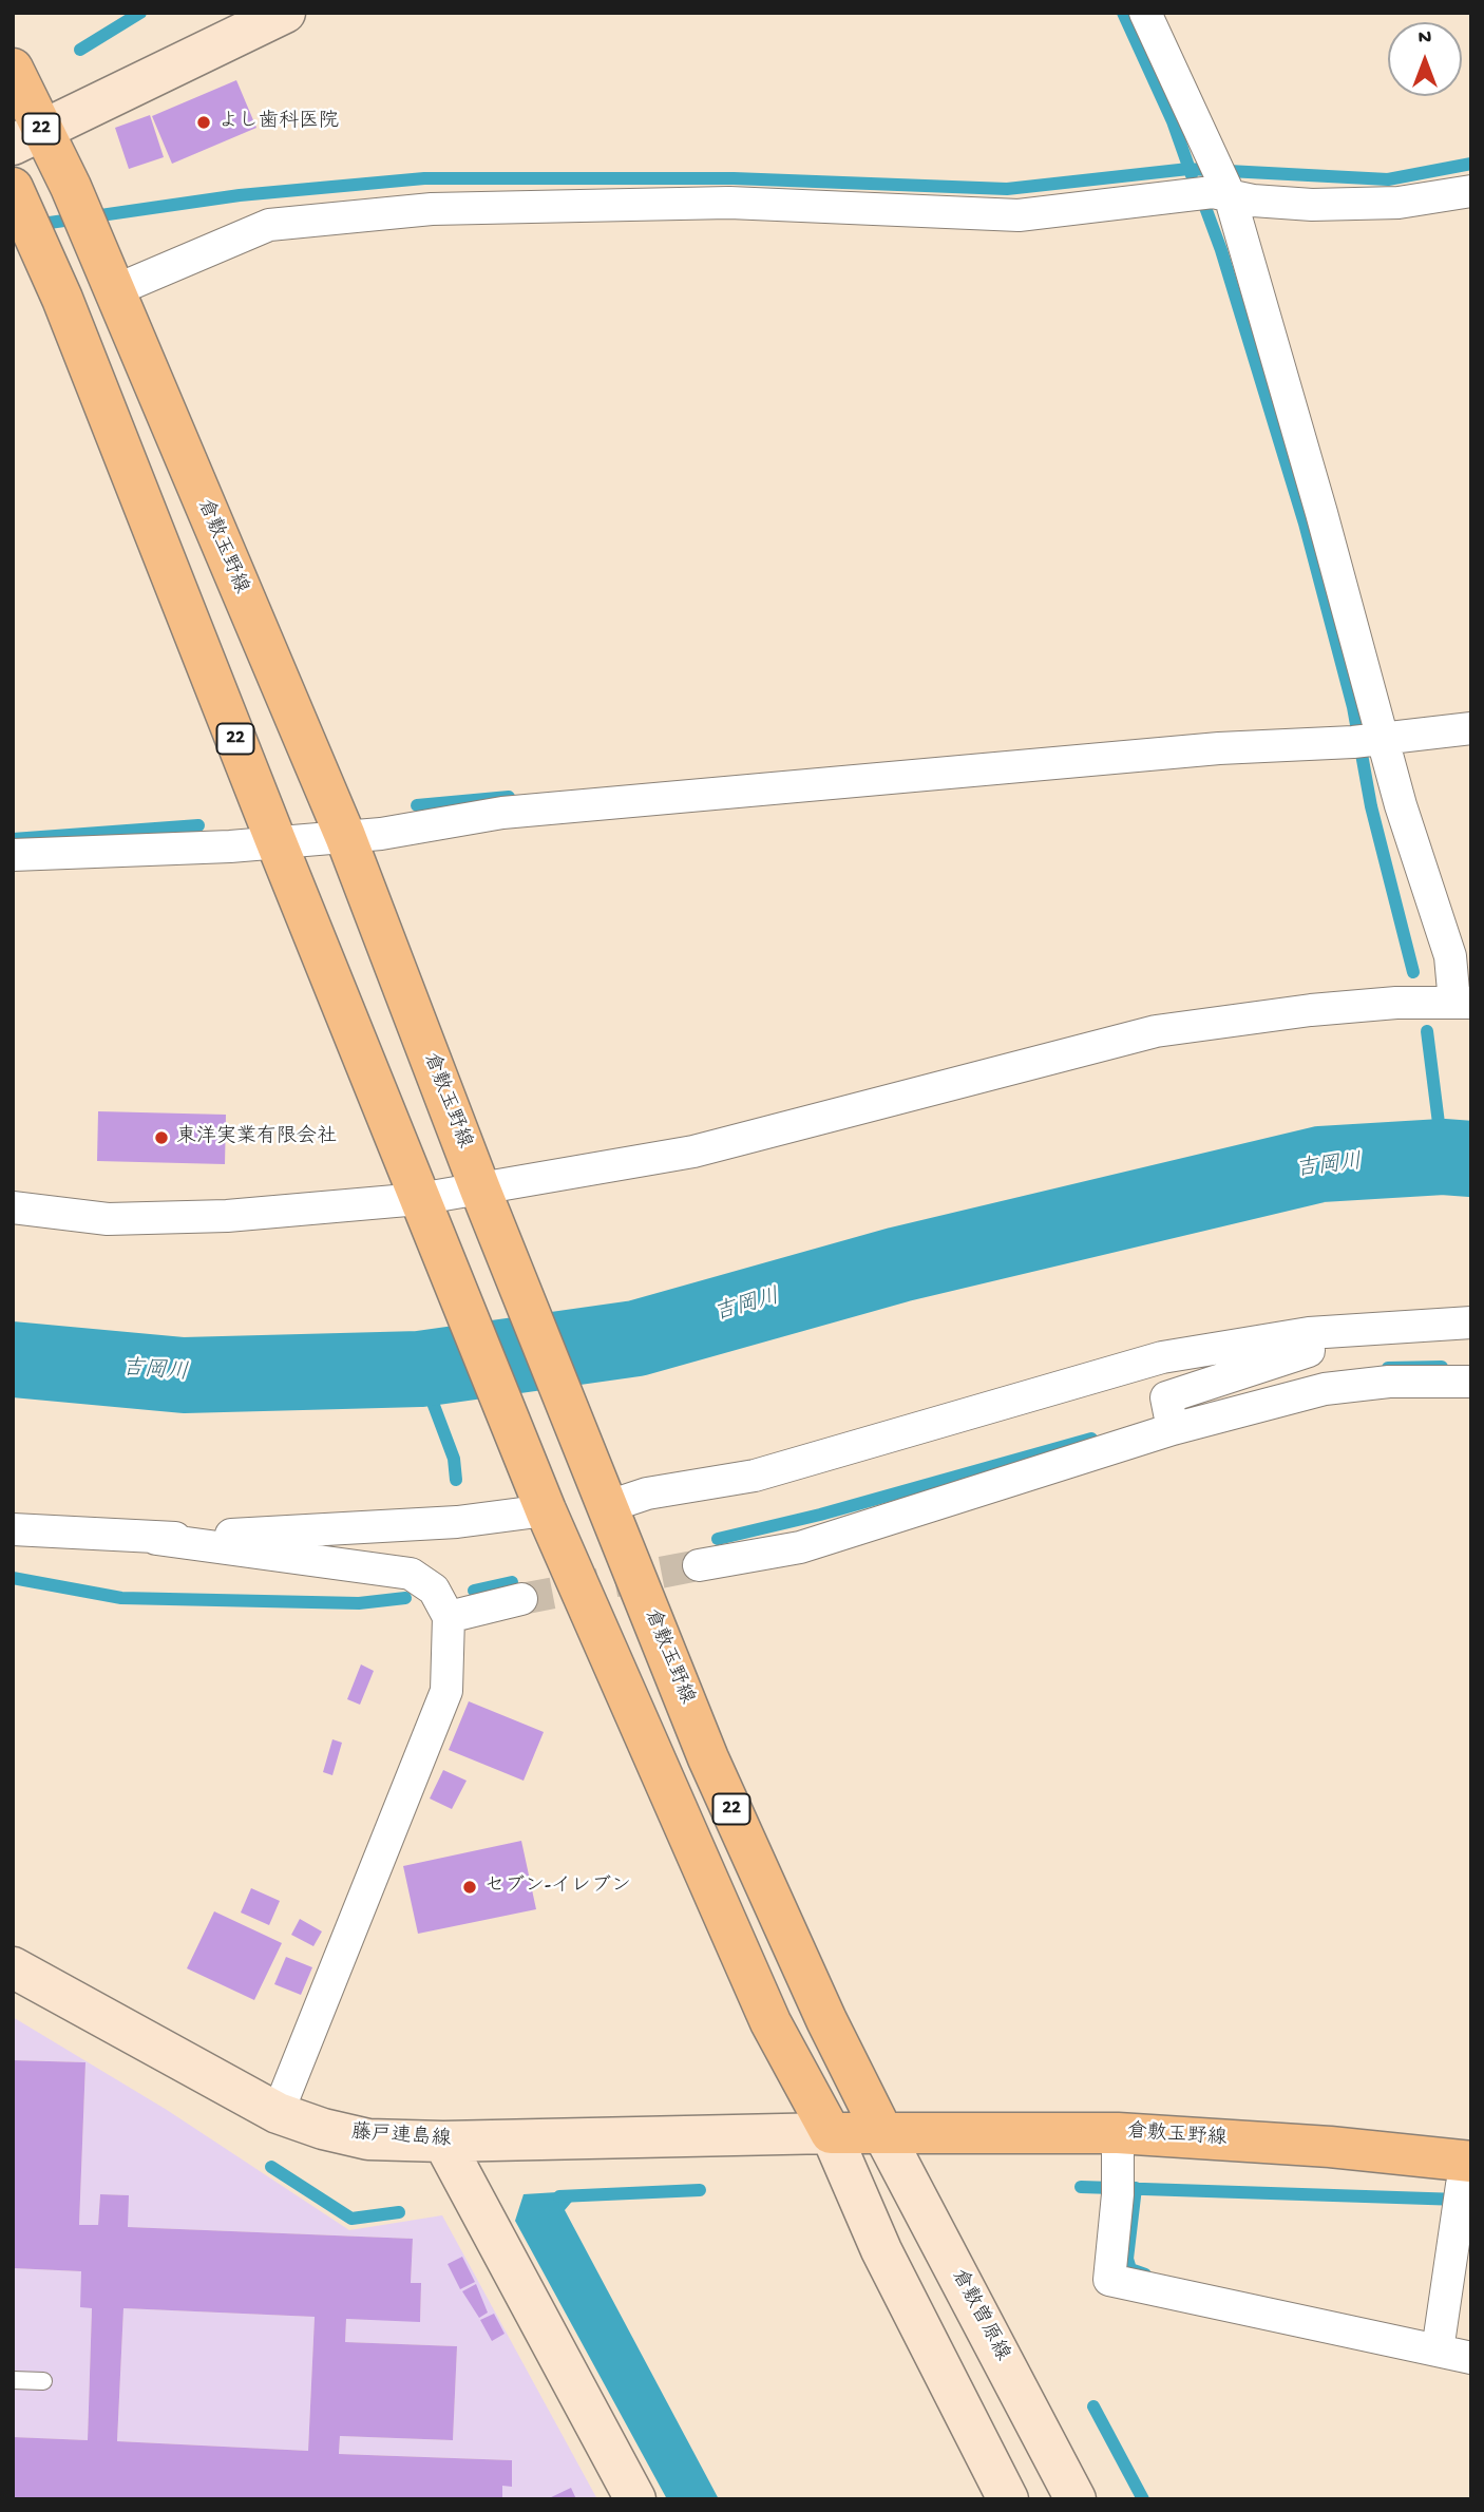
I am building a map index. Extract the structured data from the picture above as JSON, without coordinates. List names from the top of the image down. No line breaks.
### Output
{"streets":{"main road":["22","倉敷玉野線"],"street":["藤戸連島線","倉敷曽原線"]},"crossings":[["22","倉敷玉野線"],["22","藤戸連島線"],["倉敷玉野線","藤戸連島線"],["倉敷玉野線","倉敷曽原線"]],"water":["吉岡川"],"places":["よし歯科医院","東洋実業有限会社","セブン-イレブン"],"north":"top"}
